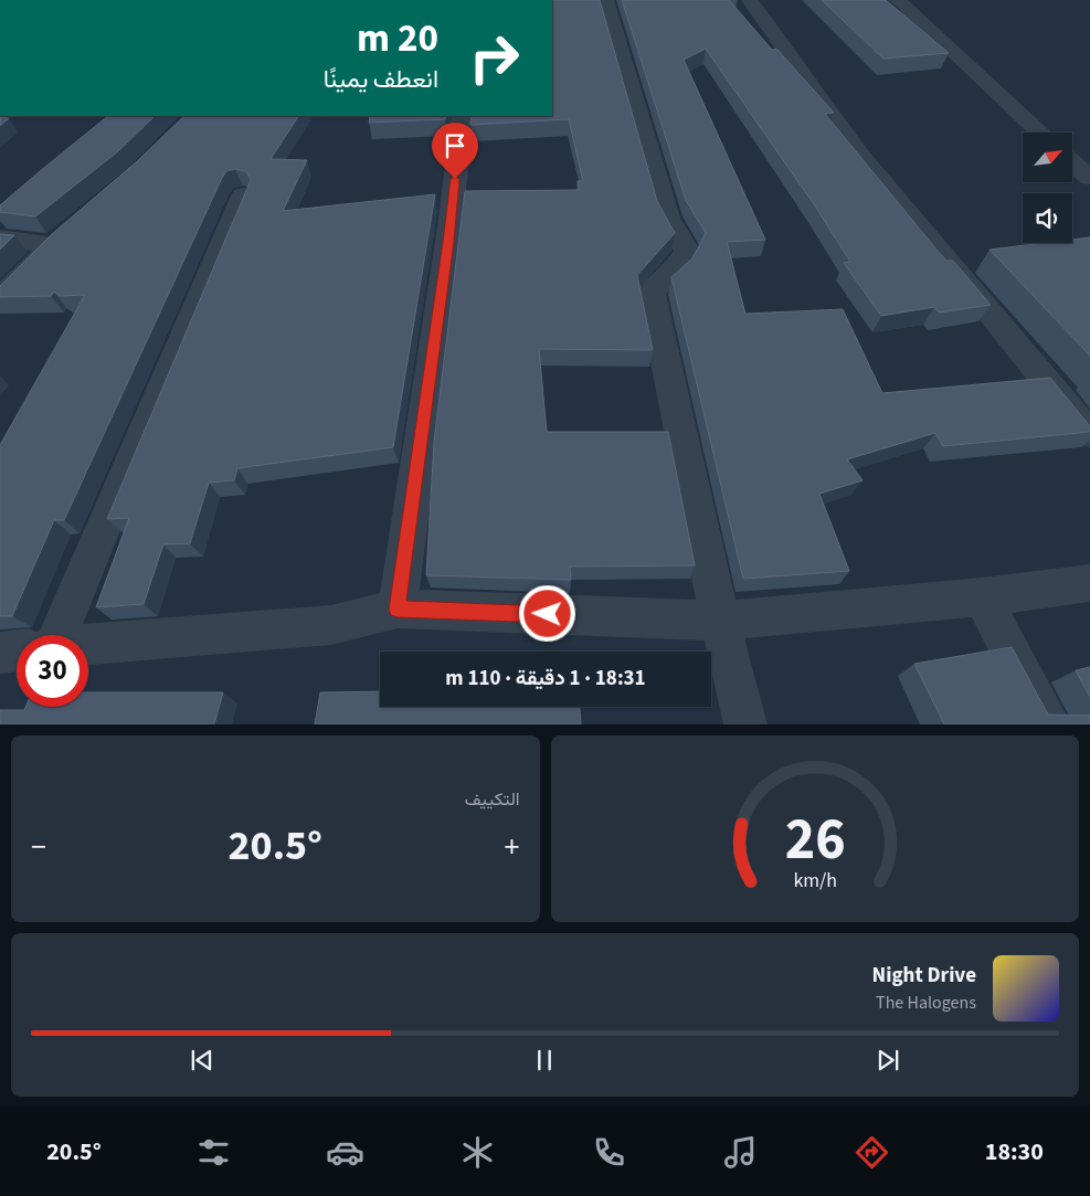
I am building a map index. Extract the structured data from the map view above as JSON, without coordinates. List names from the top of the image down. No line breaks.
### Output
{"north":"top right","page":{"turn":["20 m","انعطف يمينًا"],"limit":"30","trip":"18:31 · 1 دقيقة · 110 m","tile":"التكييف","heat":["−","20.5°","+"],"song":["Night Drive","The Halogens"],"tabs":["18:30","20.5°"],"gauge":["26","km/h"]}}
